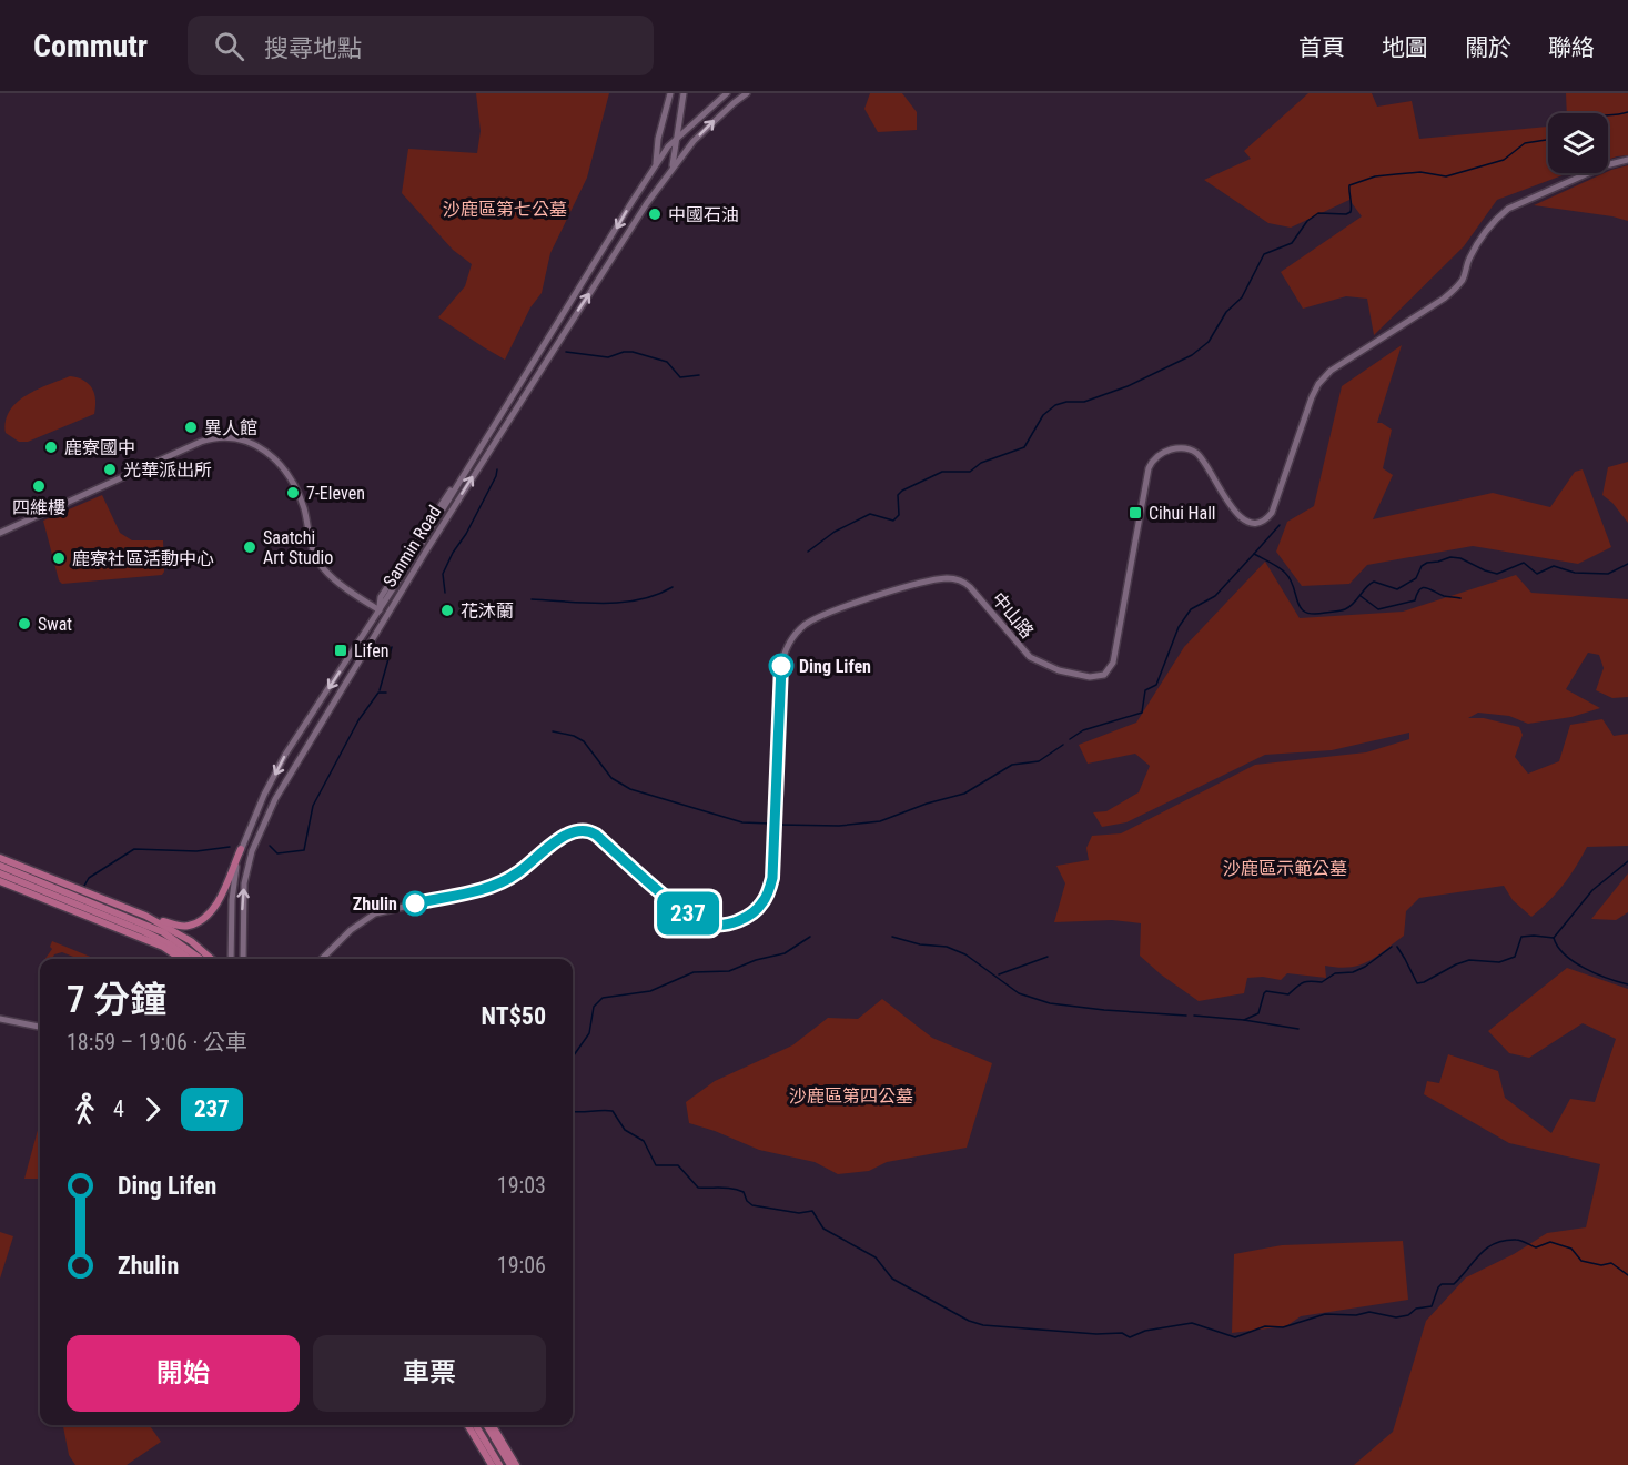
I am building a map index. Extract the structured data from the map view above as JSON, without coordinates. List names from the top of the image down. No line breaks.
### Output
{"streets":{"street":["Sanmin Road","中山路"]},"parks":["沙鹿區第七公墓","沙鹿區示範公墓","沙鹿區第四公墓"],"places":{"other":["中國石油","異人館","鹿寮國中","光華派出所","四維樓","7-Eleven","Saatchi Art Studio","鹿寮社區活動中心","花沐蘭","Swat","Ding Lifen","Zhulin"],"transit":["Cihui Hall","Lifen"]},"lines":["bus line 237"],"page":{"header":"Commutr","search":"搜尋地點","nav":["首頁","地圖","關於","聯絡"],"on_map":"237","heading":["7 分鐘","18:59 – 19:06 · 公車","NT$50"],"legs":["4","237"],"list":[{"name":"Ding Lifen","value":"19:03"},{"name":"Zhulin","value":"19:06"}],"buttons":["開始","車票"]}}
